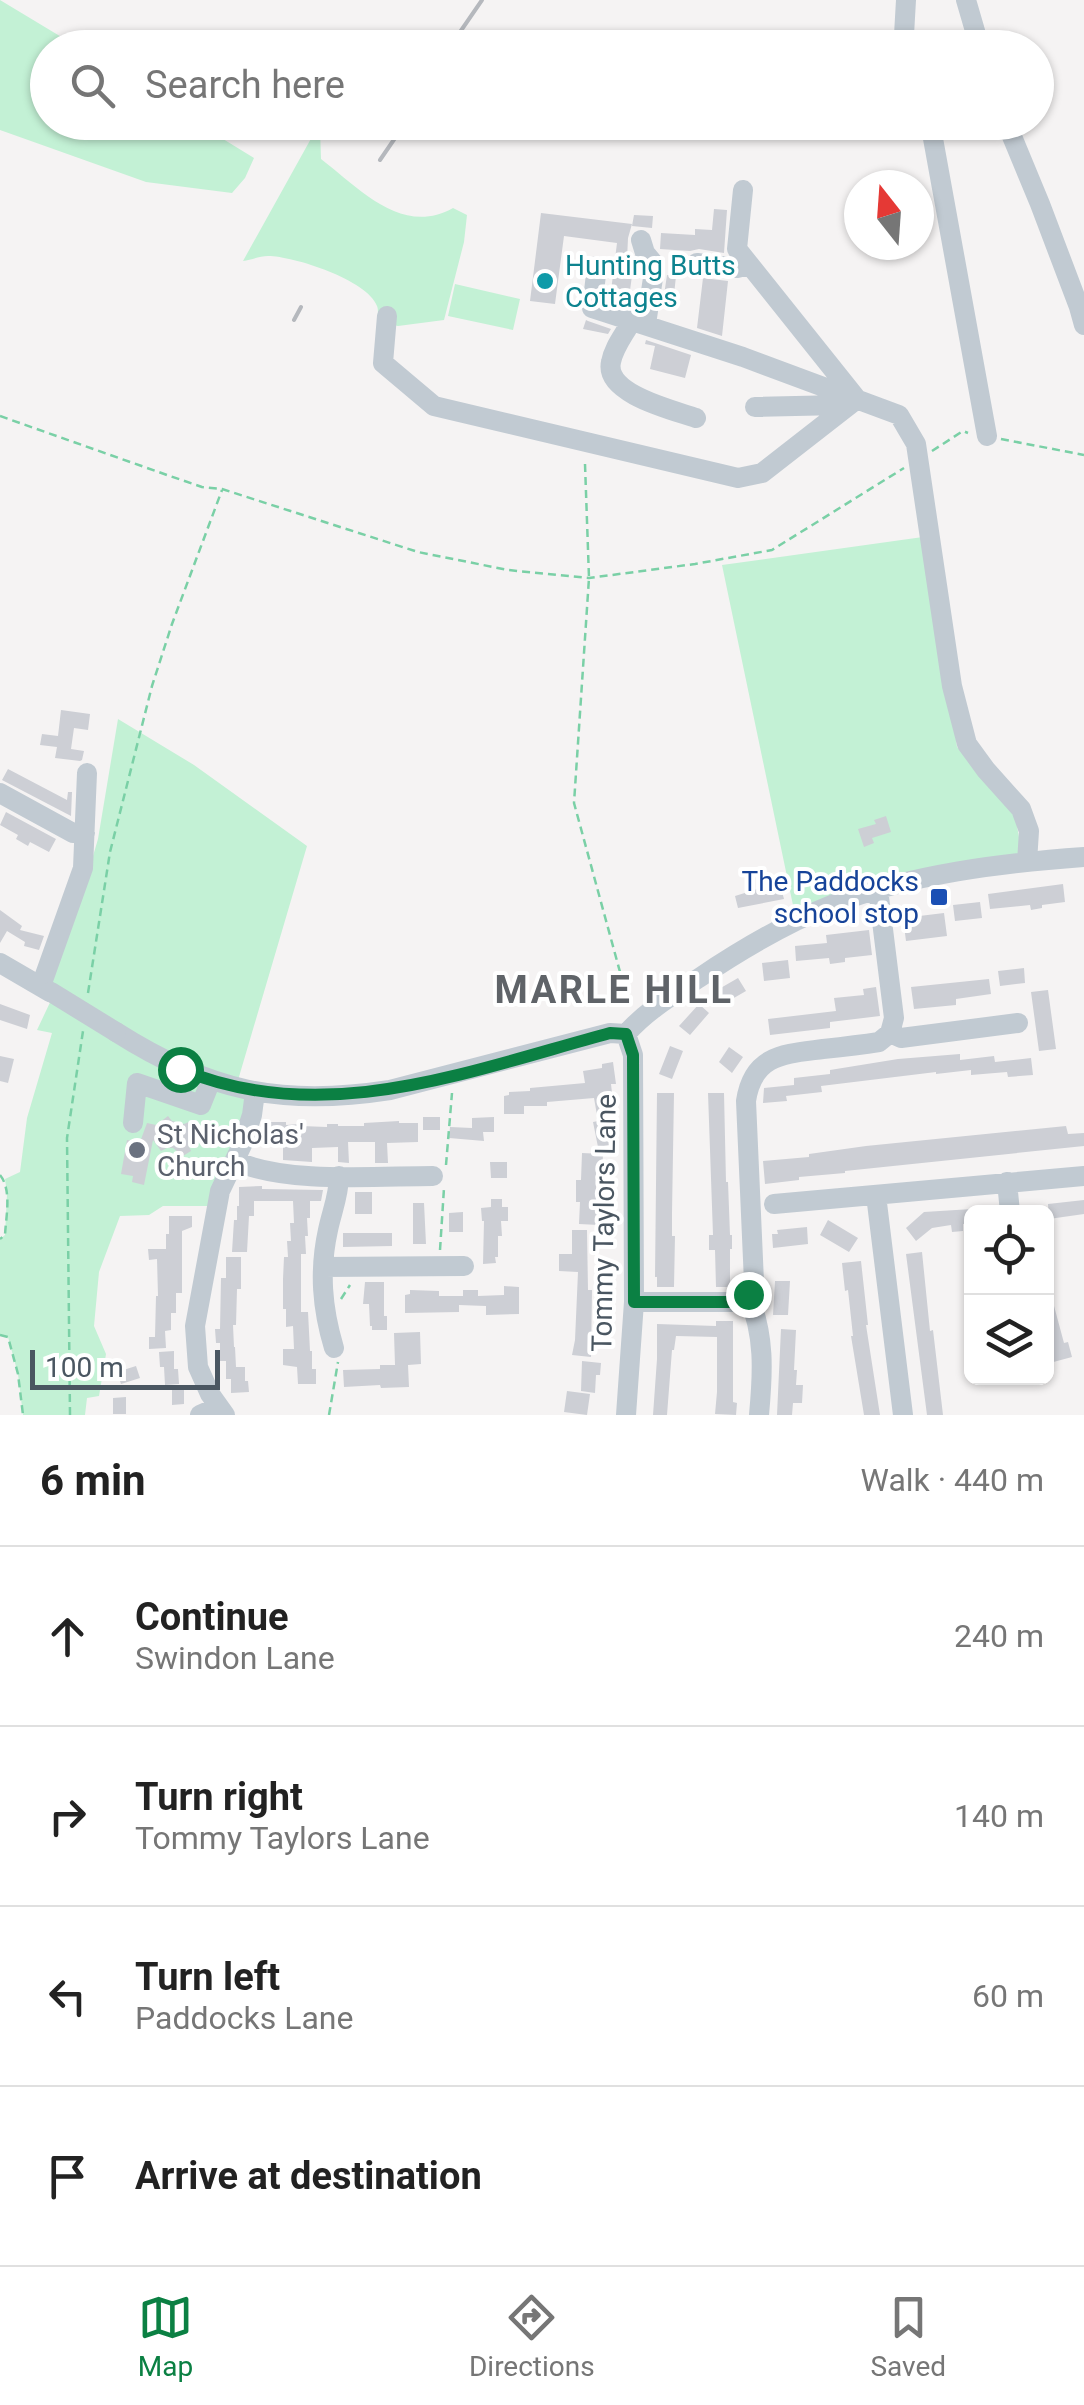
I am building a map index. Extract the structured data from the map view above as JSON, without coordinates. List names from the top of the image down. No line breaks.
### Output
{"streets":{"street":["Tommy Taylors Lane"]},"districts":["MARLE HILL"],"places":{"other":["Hunting Butts Cottages","St Nicholas' Church"],"transit":["The Paddocks school stop"]},"scale_bar":"100 m","north":"top","page":{"search":"Search here","scale":"100 m","heading":["6 min","Walk · 440 m"],"list":[["Continue","Swindon Lane","240 m"],["Turn right","Tommy Taylors Lane","140 m"],["Turn left","Paddocks Lane","60 m"],"Arrive at destination"],"nav":["Map","Directions","Saved"]}}
